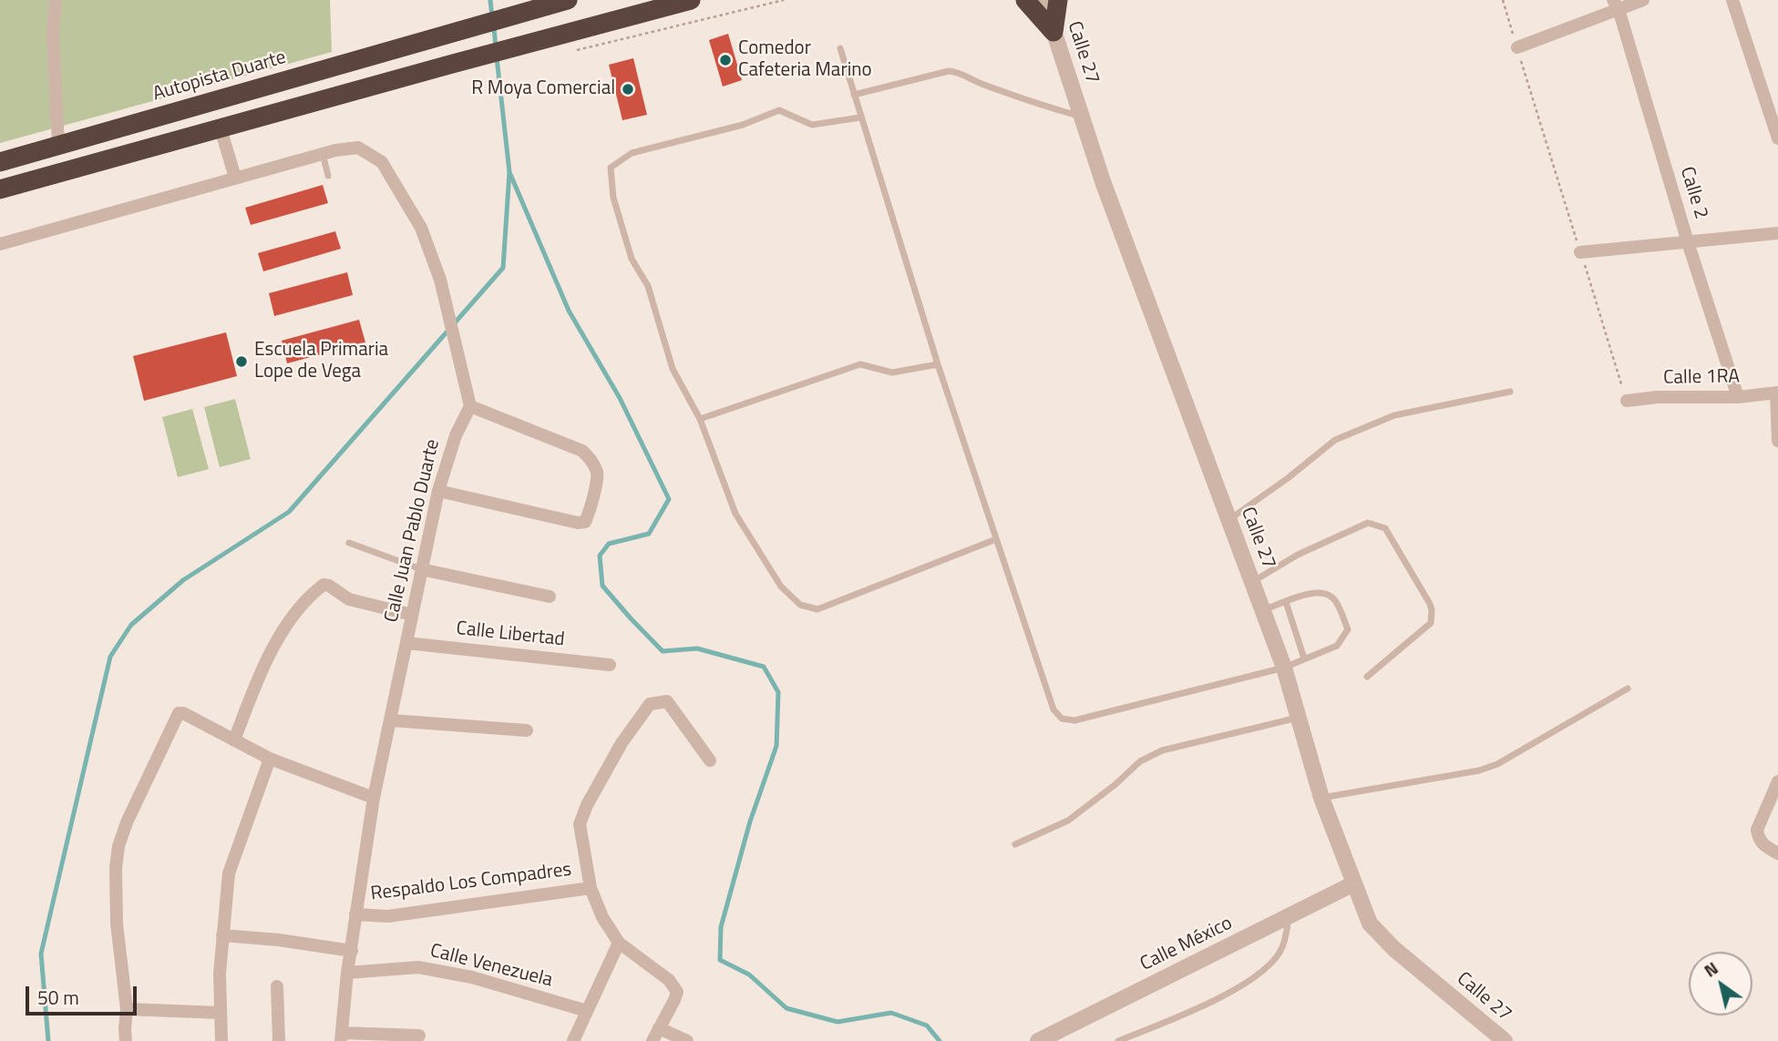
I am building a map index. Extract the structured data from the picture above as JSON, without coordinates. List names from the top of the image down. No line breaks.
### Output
{"streets":{"highway":["Autopista Duarte"],"street":["Calle 27","Calle 2","Calle 1RA","Calle Juan Pablo Duarte","Calle Libertad","Respaldo Los Compadres","Calle México","Calle Venezuela"]},"crossings":[["Calle 27","Calle México"],["Calle 2","Calle 1RA"],["Calle Juan Pablo Duarte","Calle Libertad"],["Calle Juan Pablo Duarte","Respaldo Los Compadres"],["Calle Juan Pablo Duarte","Calle Venezuela"]],"places":["Comedor Cafeteria Marino","R Moya Comercial","Escuela Primaria Lope de Vega"],"scale_bar":"50 m","north":"top left"}
